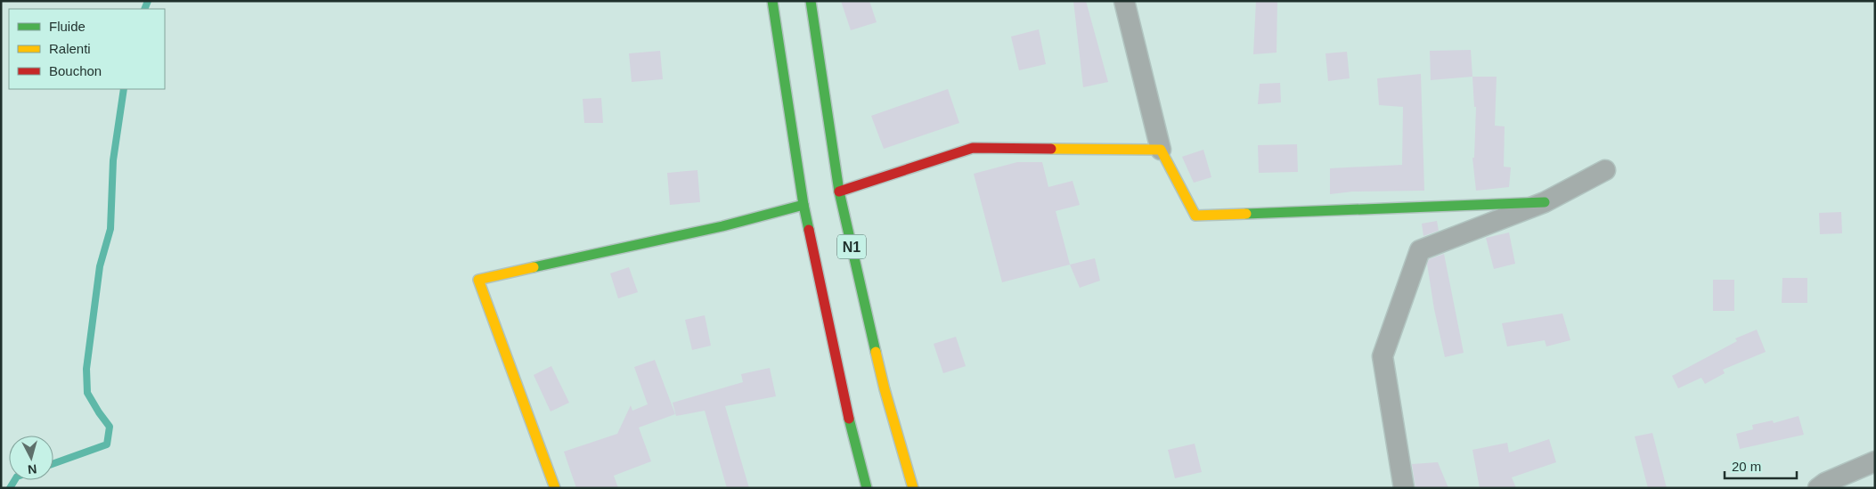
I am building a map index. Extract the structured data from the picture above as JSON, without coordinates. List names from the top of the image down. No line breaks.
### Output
{"streets":{"street":["N1"]},"legend":["Fluide","Ralenti","Bouchon"],"scale_bar":"20 m","north":"bottom"}
